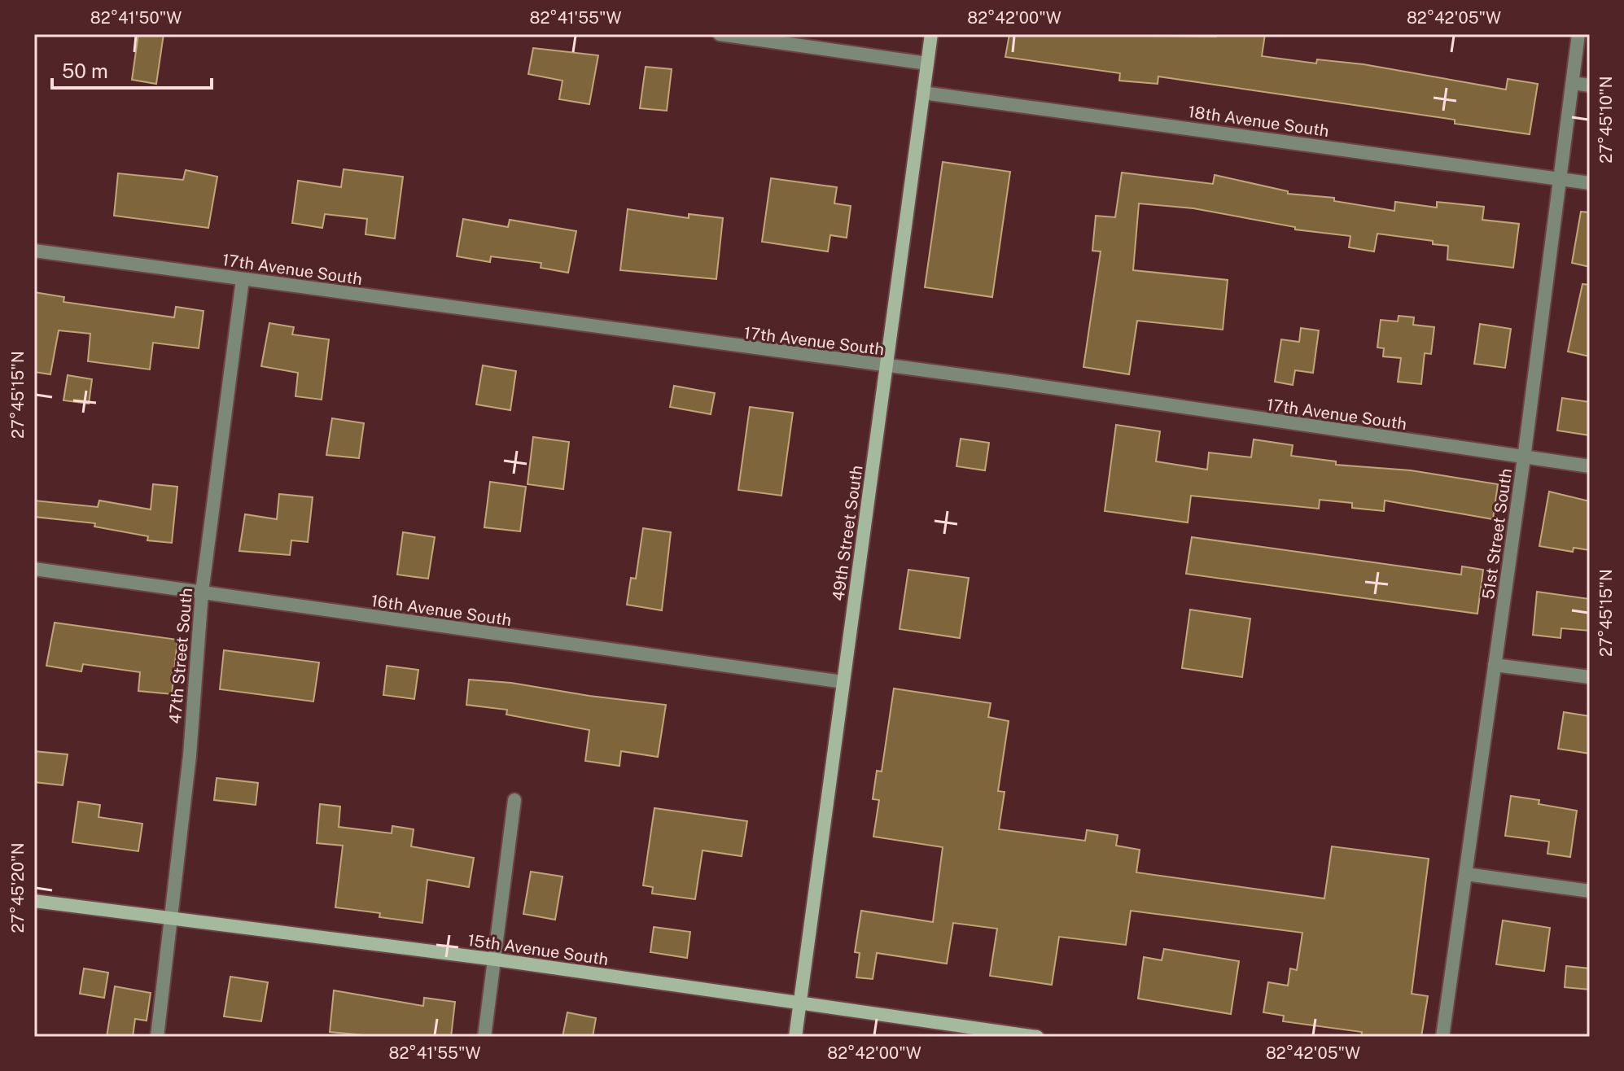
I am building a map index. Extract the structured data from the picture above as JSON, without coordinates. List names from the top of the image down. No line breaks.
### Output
{"streets":{"main road":["49th Street South","15th Avenue South"],"street":["18th Avenue South","17th Avenue South","51st Street South","16th Avenue South","47th Street South"]},"crossings":[["18th Avenue South","49th Street South"],["18th Avenue South","51st Street South"],["17th Avenue South","49th Street South"],["17th Avenue South","51st Street South"],["17th Avenue South","47th Street South"],["49th Street South","16th Avenue South"],["49th Street South","15th Avenue South"],["16th Avenue South","47th Street South"],["47th Street South","15th Avenue South"]],"scale_bar":"50 m","coordinates":["82°41'50\"W","82°41'55\"W","82°42'00\"W","82°42'05\"W","27°45'10\"N","27°45'15\"N","27°45'20\"N"]}
